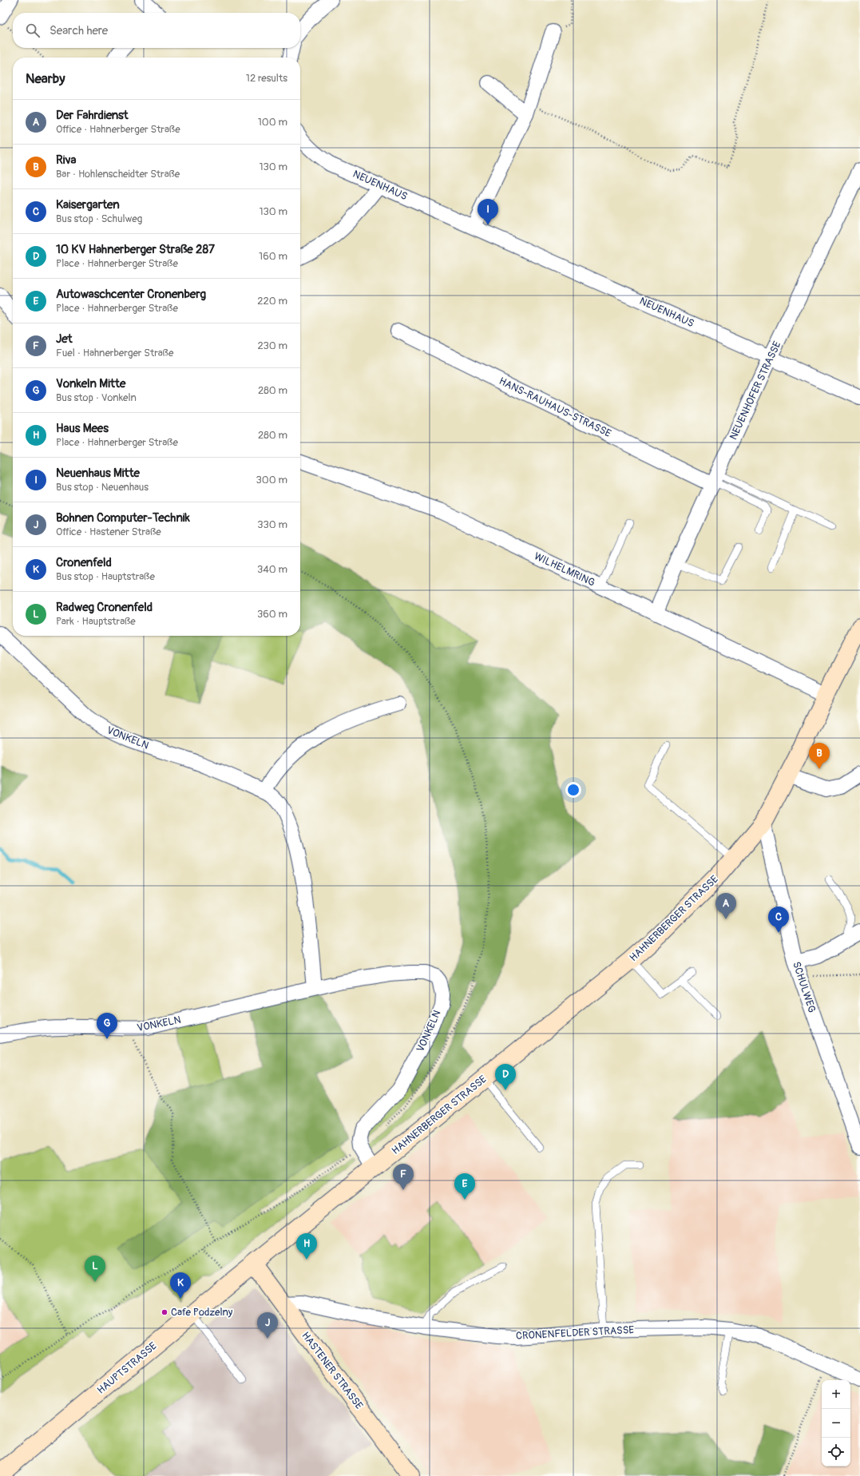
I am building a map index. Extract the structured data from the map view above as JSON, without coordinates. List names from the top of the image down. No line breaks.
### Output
{"streets":{"main road":["HAHNERBERGER STRASSE","HAUPTSTRASSE","HASTENER STRASSE"],"street":["NEUENHAUS","NEUENHOFER STRASSE","HANS-RAUHAUS-STRASSE","WILHELMRING","VONKELN","SCHULWEG","CRONENFELDER STRASSE"]},"crossings":[["NEUENHAUS","NEUENHOFER STRASSE"],["NEUENHOFER STRASSE","HANS-RAUHAUS-STRASSE"],["NEUENHOFER STRASSE","WILHELMRING"],["WILHELMRING","HAHNERBERGER STRASSE"],["HAHNERBERGER STRASSE","SCHULWEG"],["HAHNERBERGER STRASSE","HAUPTSTRASSE"],["HAHNERBERGER STRASSE","HASTENER STRASSE"],["CRONENFELDER STRASSE","HASTENER STRASSE"],["HAUPTSTRASSE","HASTENER STRASSE"]],"places":["Cafe Podzelny"],"page":{"search":"Search here","heading":["Nearby","12 results"],"list":[{"mark":"A","name":"Der Fahrdienst","note":"Office · Hahnerberger Straße","value":"100 m"},{"mark":"B","name":"Riva","note":"Bar · Hohlenscheidter Straße","value":"130 m"},{"mark":"C","name":"Kaisergarten","note":"Bus stop · Schulweg","value":"130 m"},{"mark":"D","name":"10 KV Hahnerberger Straße 287","note":"Place · Hahnerberger Straße","value":"160 m"},{"mark":"E","name":"Autowaschcenter Cronenberg","note":"Place · Hahnerberger Straße","value":"220 m"},{"mark":"F","name":"Jet","note":"Fuel · Hahnerberger Straße","value":"230 m"},{"mark":"G","name":"Vonkeln Mitte","note":"Bus stop · Vonkeln","value":"280 m"},{"mark":"H","name":"Haus Mees","note":"Place · Hahnerberger Straße","value":"280 m"},{"mark":"I","name":"Neuenhaus Mitte","note":"Bus stop · Neuenhaus","value":"300 m"},{"mark":"J","name":"Bohnen Computer-Technik","note":"Office · Hastener Straße","value":"330 m"},{"mark":"K","name":"Cronenfeld","note":"Bus stop · Hauptstraße","value":"340 m"},{"mark":"L","name":"Radweg Cronenfeld","note":"Park · Hauptstraße","value":"360 m"}],"pins":["I","B","A","C","G","D","F","E","H","L","K","J"],"map_buttons":["+","−"]}}
